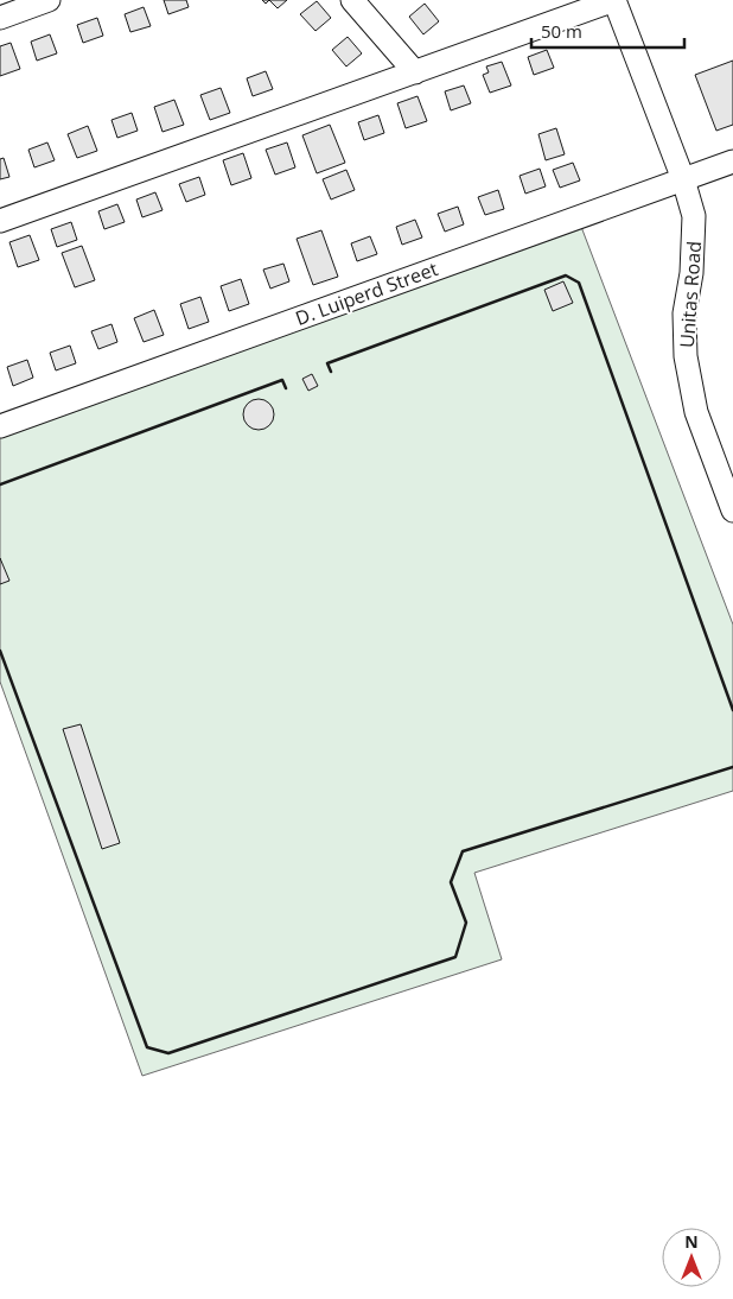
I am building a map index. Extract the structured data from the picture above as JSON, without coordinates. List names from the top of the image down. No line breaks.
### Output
{"streets":{"street":["D. Luiperd Street","Unitas Road"]},"crossings":[["D. Luiperd Street","Unitas Road"]],"scale_bar":"50 m","north":"top"}
